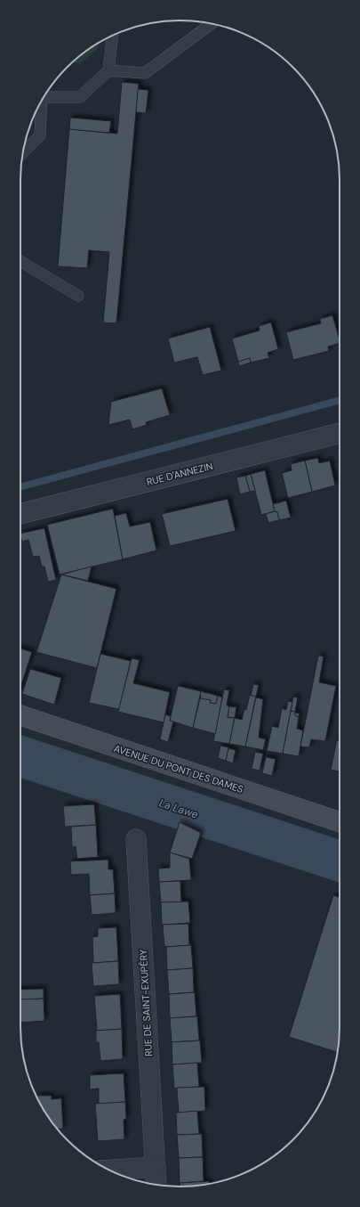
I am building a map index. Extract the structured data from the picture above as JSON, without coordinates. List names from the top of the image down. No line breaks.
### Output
{"streets":{"street":["RUE D'ANNEZIN","AVENUE DU PONT DES DAMES","RUE DE SAINT-EXUPÉRY"]},"water":["La Lawe"]}
